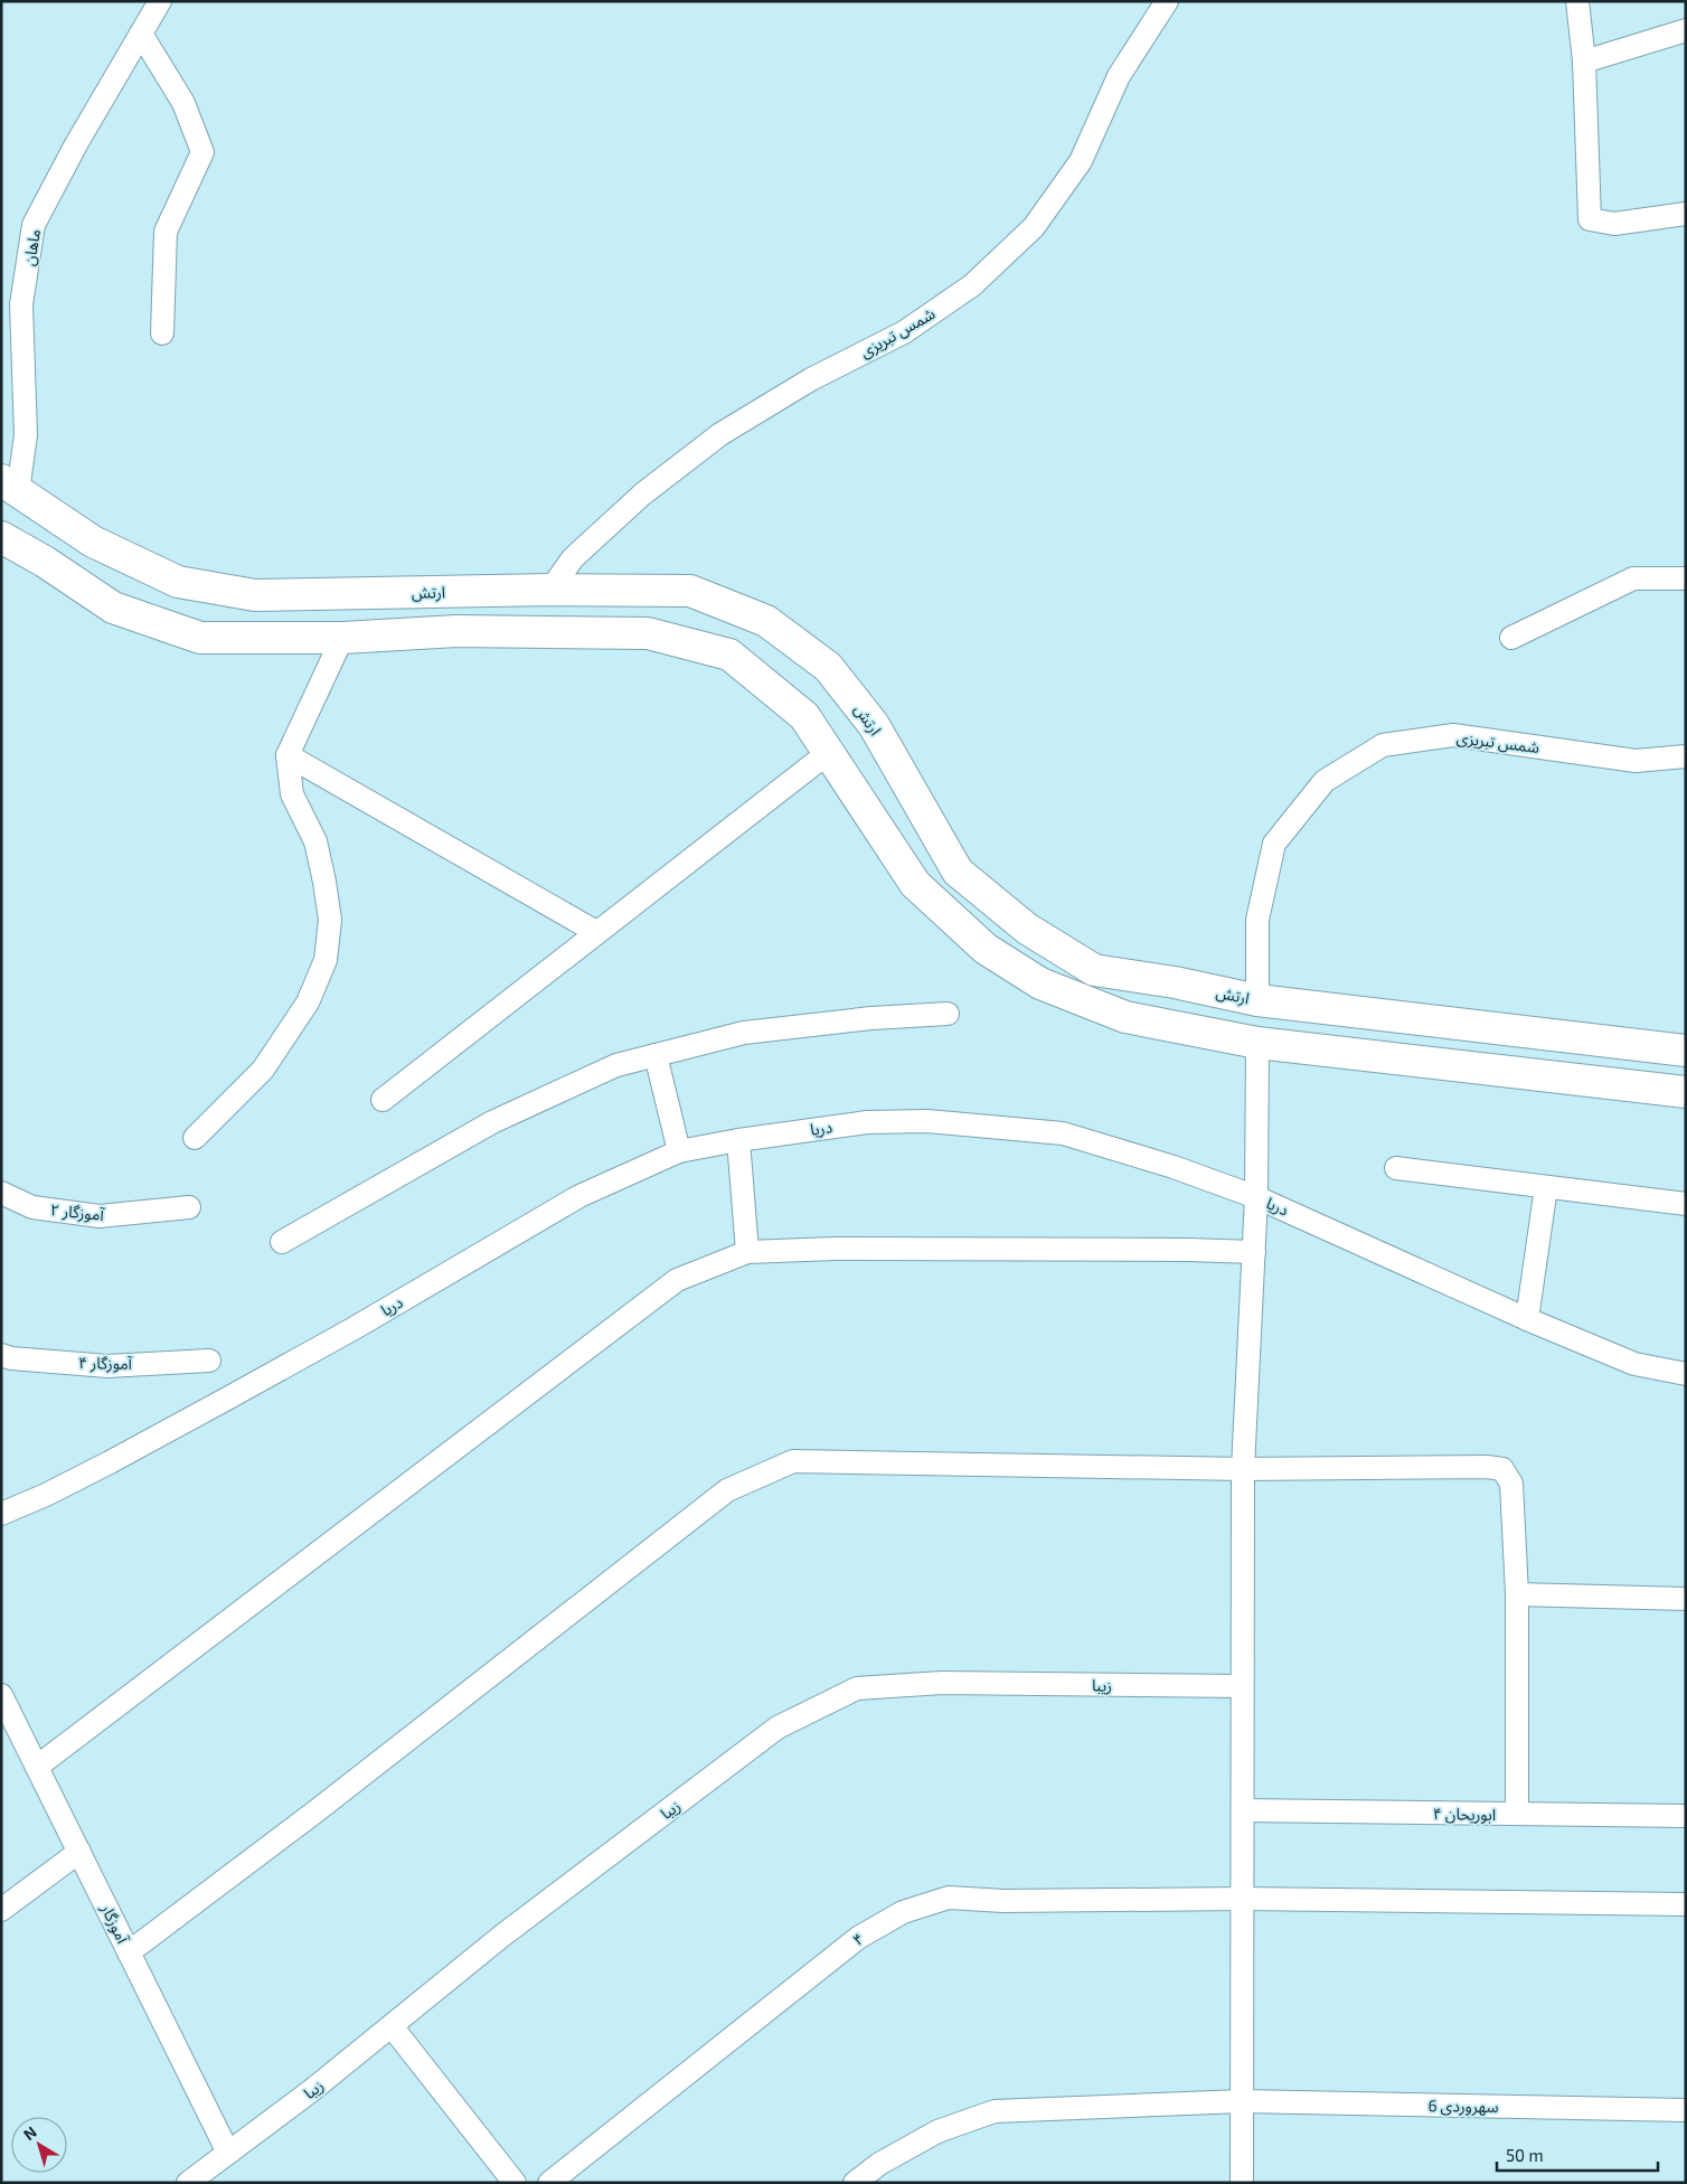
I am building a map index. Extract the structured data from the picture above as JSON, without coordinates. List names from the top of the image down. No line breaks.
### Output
{"streets":{"main road":["ارتش"],"street":["ماهان","شمس تبریزی","دریا","آموزگار ۲","آموزگار ۴","زیبا","ابوریحان ۴","آموزگار","۴","سهروردی 6"]},"crossings":[["ماهان","ارتش"],["شمس تبریزی","ارتش"],["زیبا","آموزگار"]],"scale_bar":"50 m","north":"top left"}
